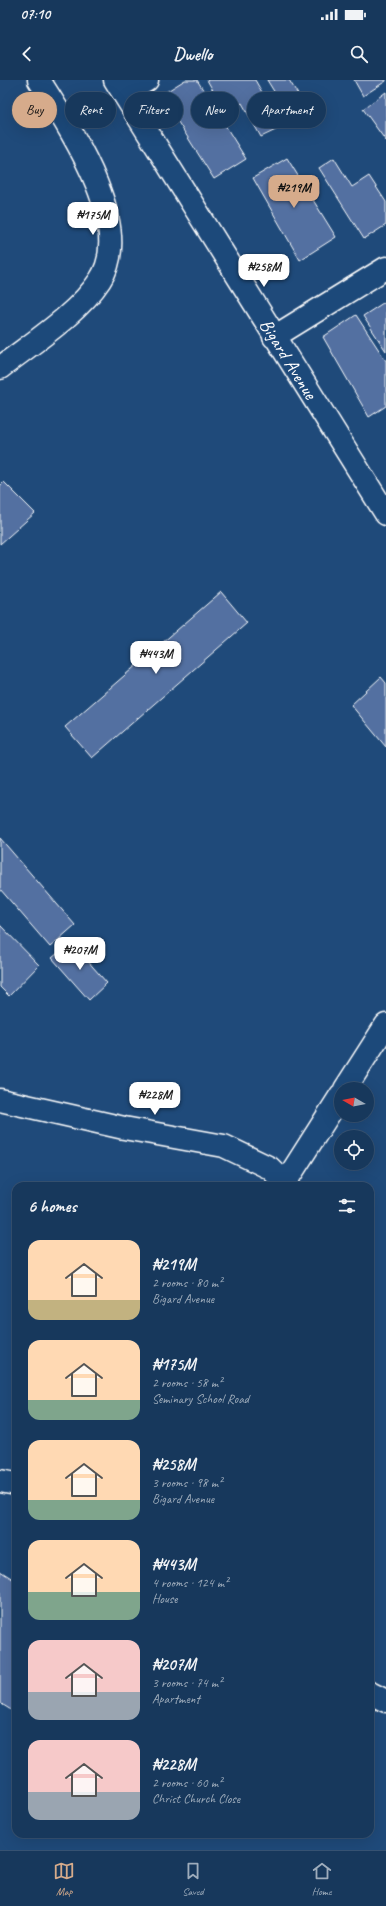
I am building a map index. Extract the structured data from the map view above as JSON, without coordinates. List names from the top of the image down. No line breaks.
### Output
{"streets":{"street":["Bigard Avenue"]},"north":"left","page":{"status":"07:10","header":"Dwello","chip":["Buy","Rent","Filters","New","Apartment"],"price":["₦219M","₦175M","₦258M","₦443M","₦207M","₦228M"],"heading":"6 homes","list":[{"name":"₦219M","note":"2 rooms · 80 m² · Bigard Avenue"},{"name":"₦175M","note":"2 rooms · 58 m² · Seminary School Road"},{"name":"₦258M","note":"3 rooms · 98 m² · Bigard Avenue"},{"name":"₦443M","note":"4 rooms · 124 m² · House"},{"name":"₦207M","note":"3 rooms · 74 m² · Apartment"},{"name":"₦228M","note":"2 rooms · 60 m² · Christ Church Close"}],"tabs":["Map","Saved","Home"]}}
